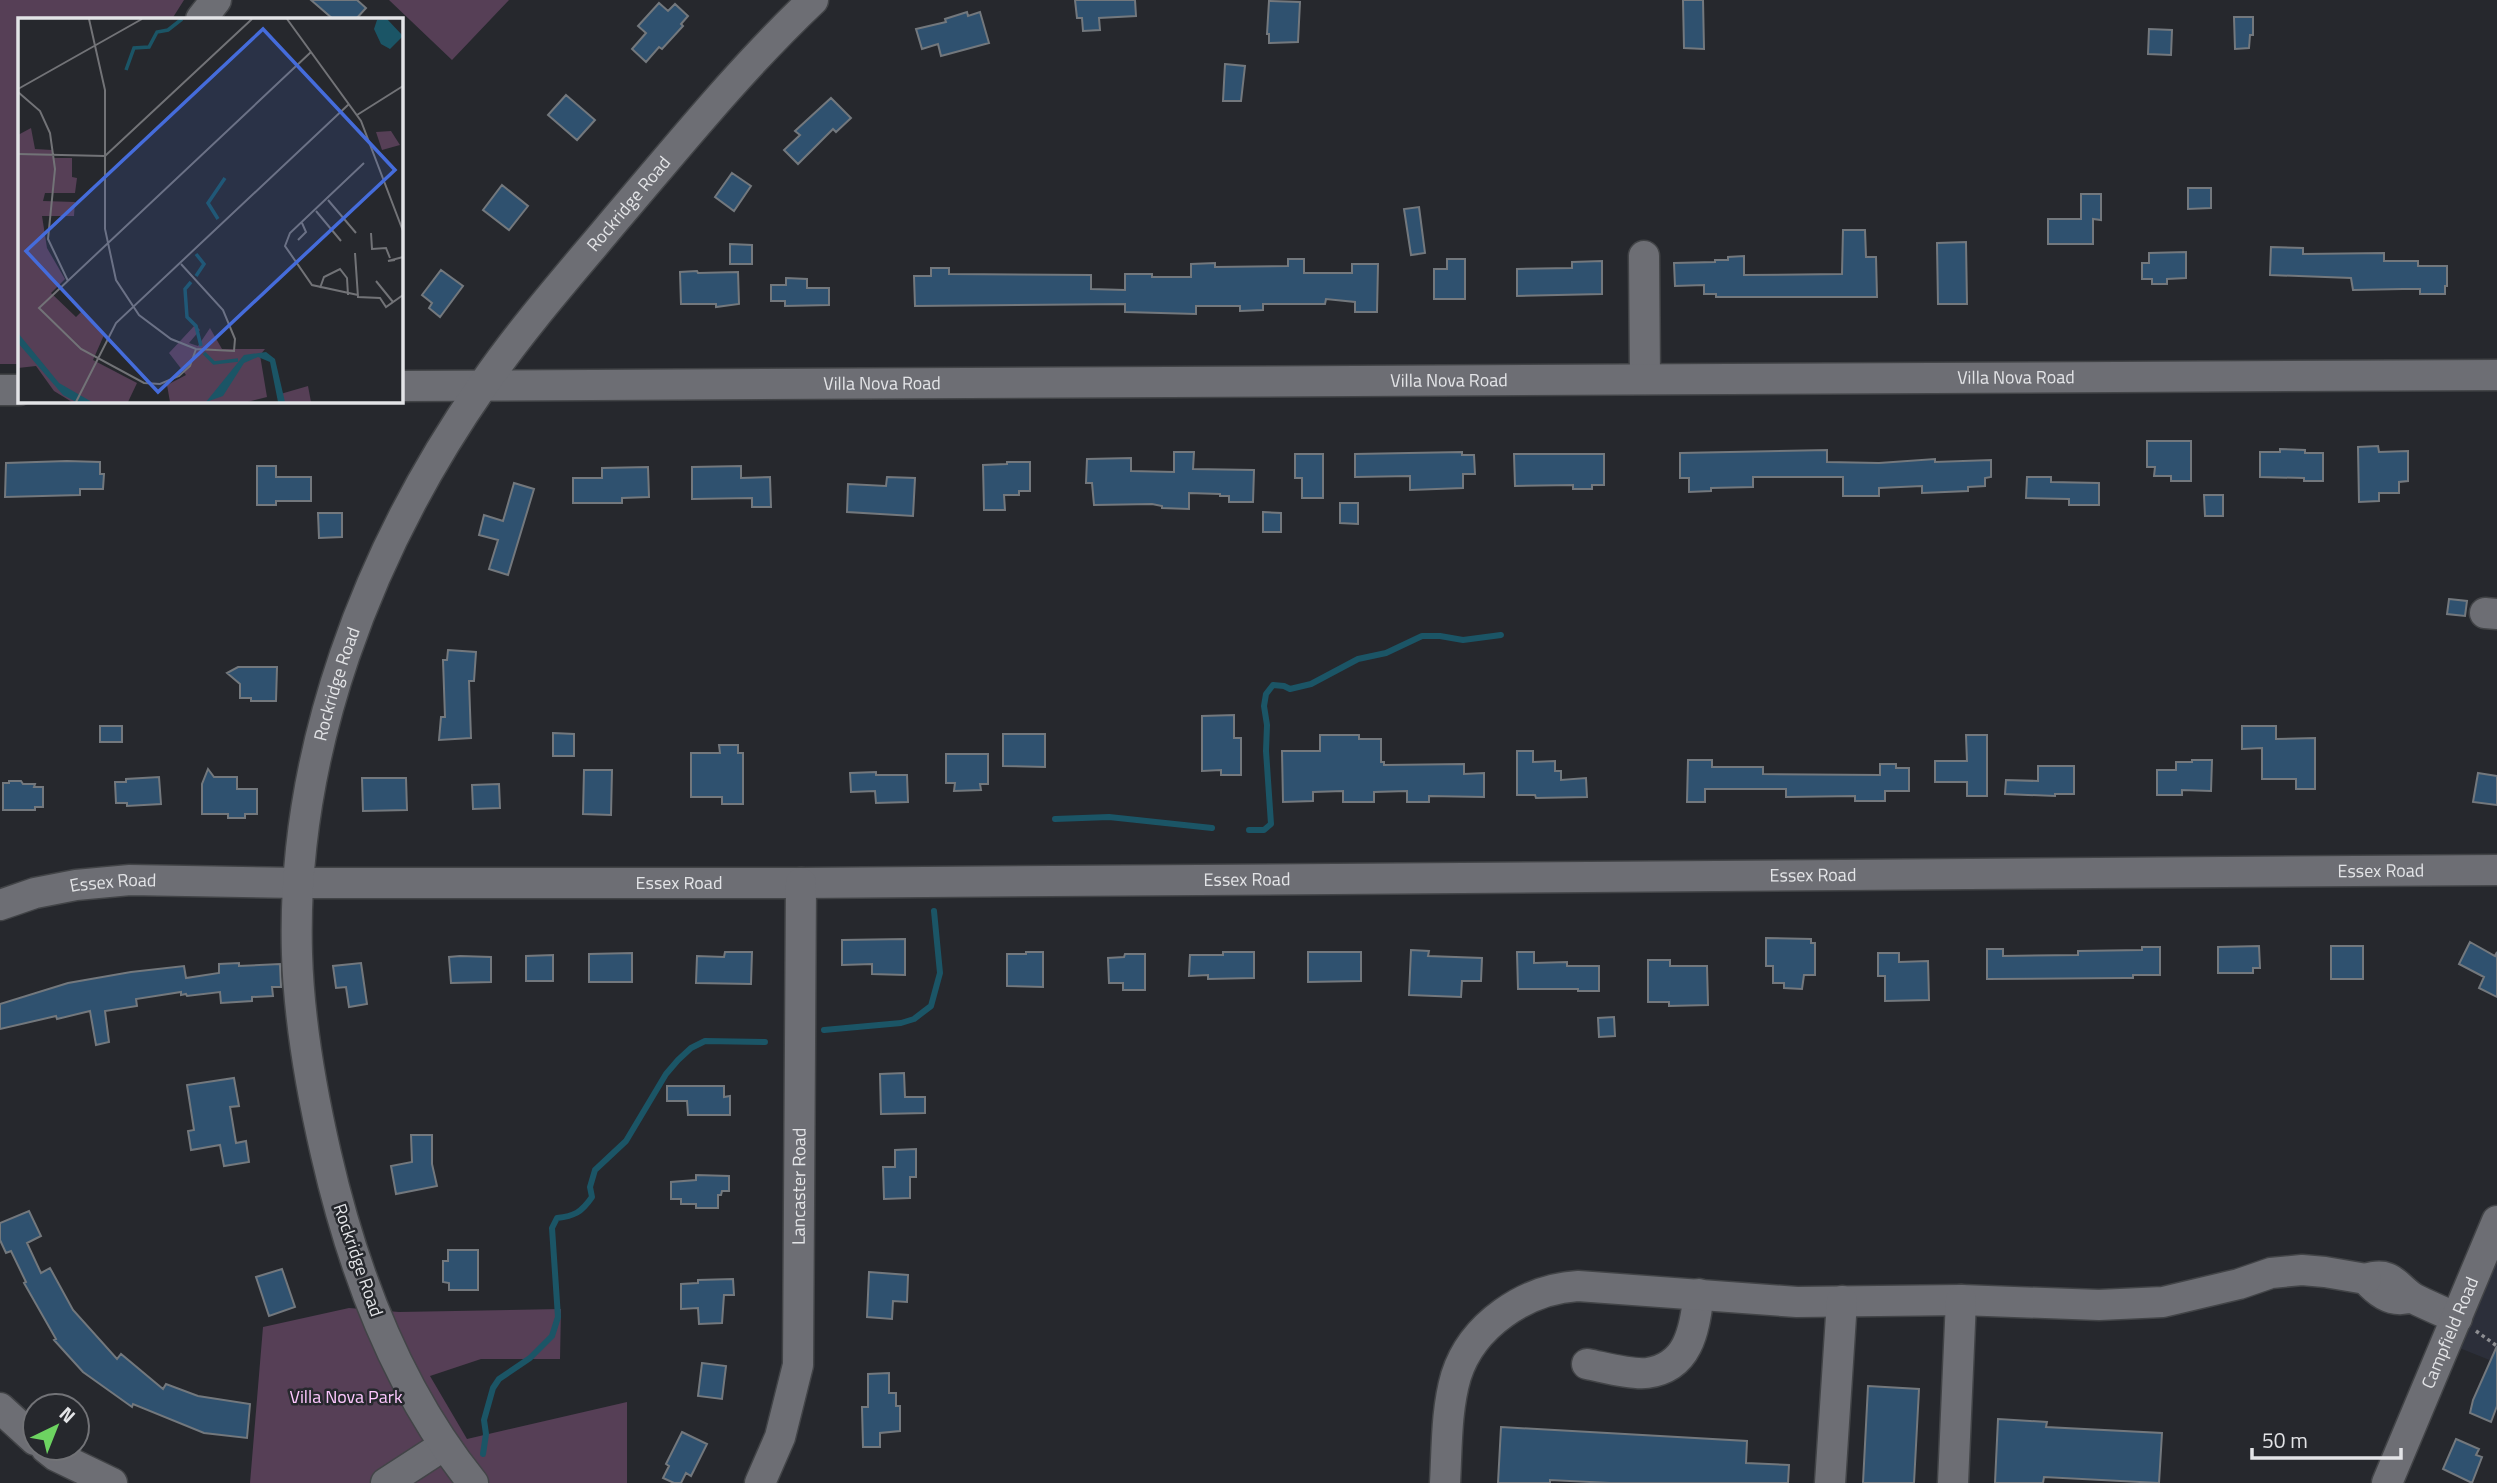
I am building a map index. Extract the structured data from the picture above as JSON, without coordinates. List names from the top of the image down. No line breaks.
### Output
{"streets":{"street":["Rockridge Road","Villa Nova Road","Essex Road","Lancaster Road","Campfield Road"]},"crossings":[["Rockridge Road","Villa Nova Road"],["Rockridge Road","Essex Road"],["Essex Road","Lancaster Road"]],"parks":["Villa Nova Park"],"scale_bar":"50 m","north":"top right"}
